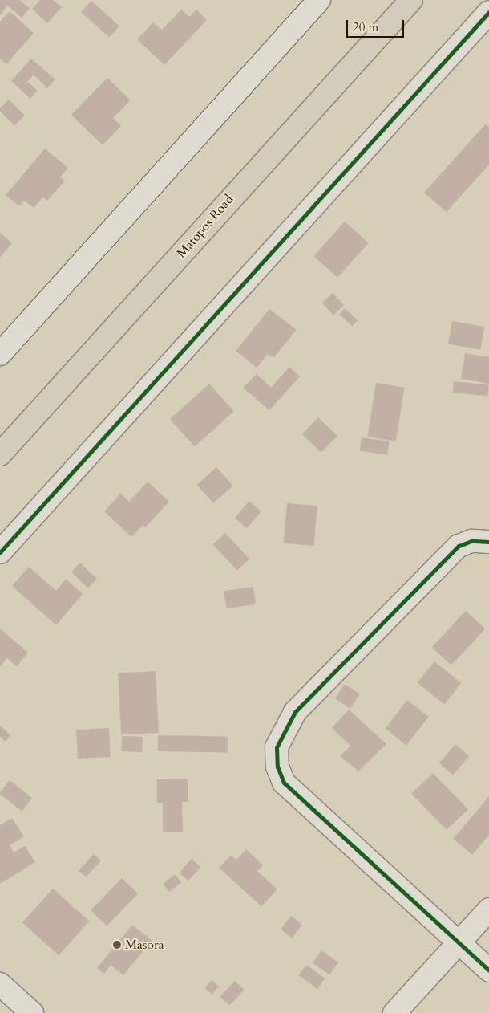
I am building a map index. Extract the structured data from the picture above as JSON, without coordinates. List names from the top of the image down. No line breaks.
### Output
{"streets":{"main road":["Matopos Road"]},"places":["Masora"],"scale_bar":"20 m"}
